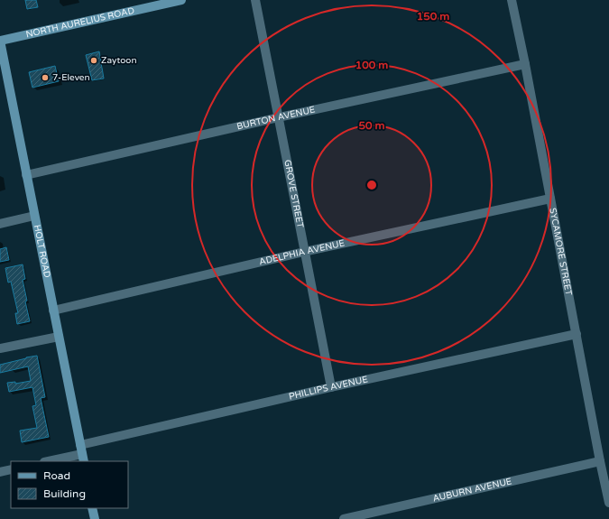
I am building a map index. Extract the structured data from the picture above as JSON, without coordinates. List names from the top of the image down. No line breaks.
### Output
{"streets":{"main road":["NORTH AURELIUS ROAD","HOLT ROAD"],"street":["BURTON AVENUE","GROVE STREET","SYCAMORE STREET","ADELPHIA AVENUE","PHILLIPS AVENUE","AUBURN AVENUE"]},"crossings":[["NORTH AURELIUS ROAD","HOLT ROAD"],["BURTON AVENUE","GROVE STREET"],["BURTON AVENUE","SYCAMORE STREET"],["BURTON AVENUE","HOLT ROAD"],["GROVE STREET","ADELPHIA AVENUE"],["GROVE STREET","PHILLIPS AVENUE"],["SYCAMORE STREET","ADELPHIA AVENUE"],["SYCAMORE STREET","PHILLIPS AVENUE"],["SYCAMORE STREET","AUBURN AVENUE"],["HOLT ROAD","ADELPHIA AVENUE"],["HOLT ROAD","PHILLIPS AVENUE"]],"places":["Zaytoon","7-Eleven"],"legend":["Road","Building"],"rings":["150 m","100 m","50 m"]}
